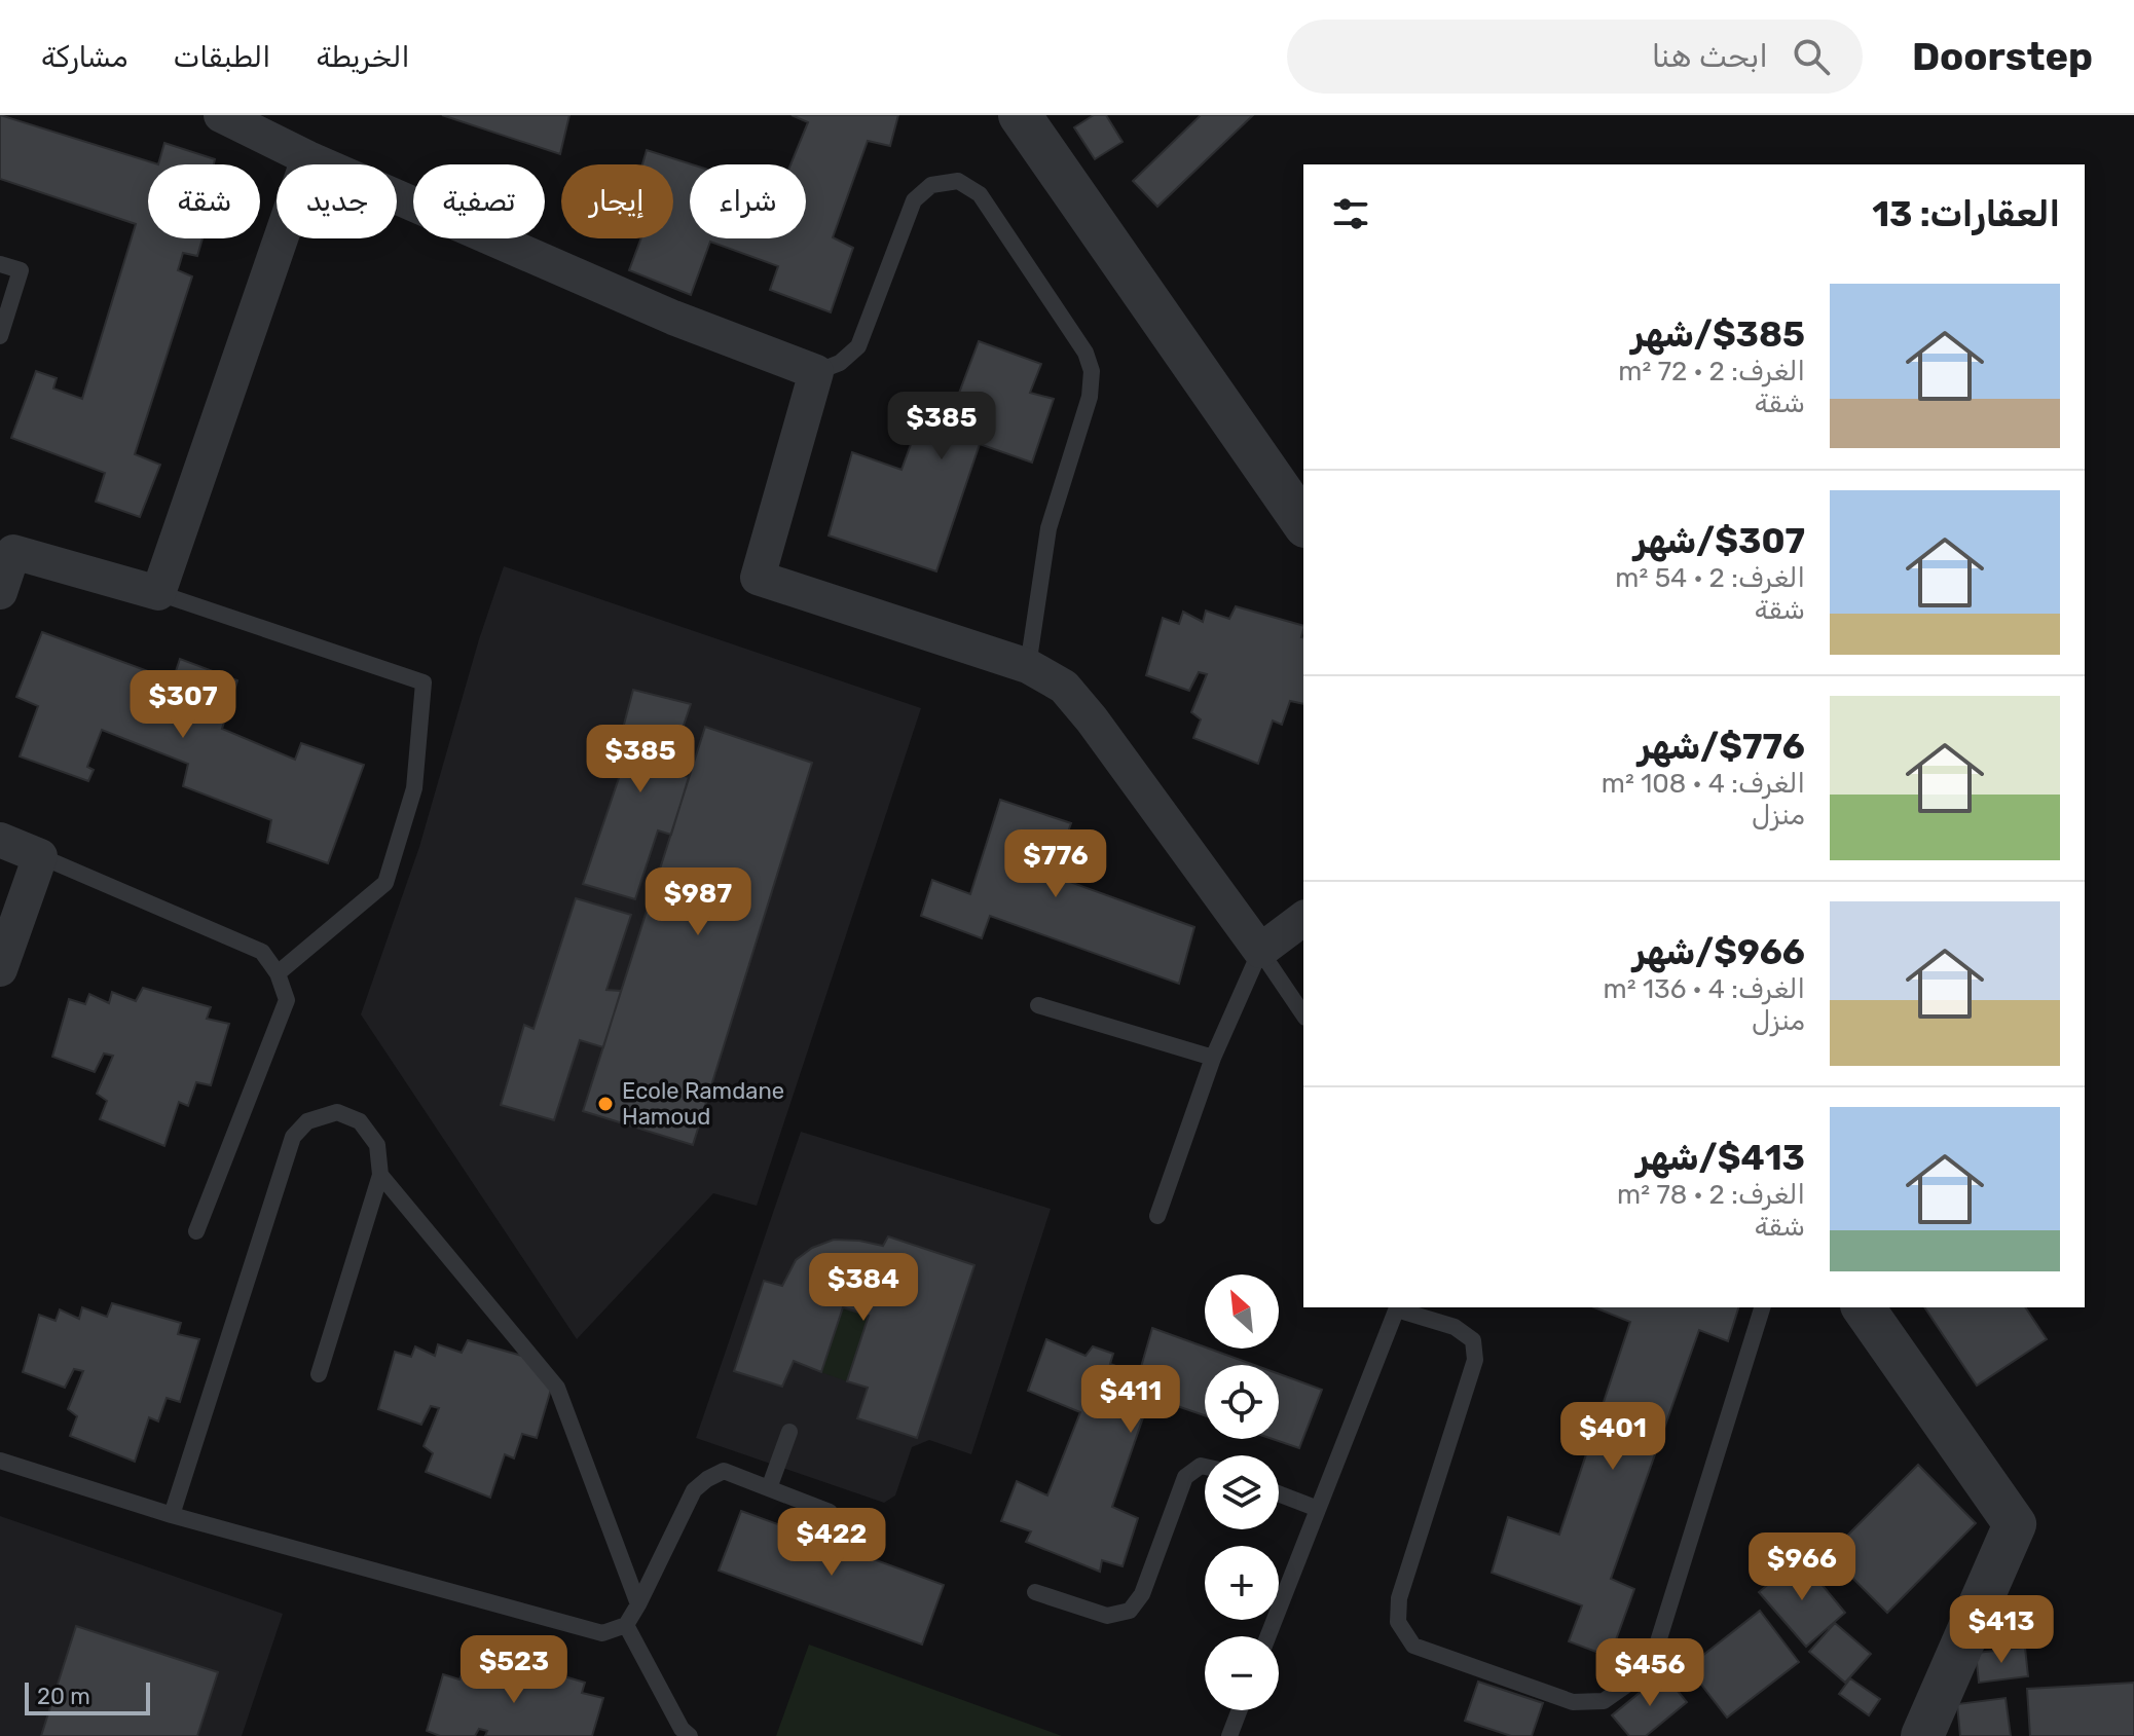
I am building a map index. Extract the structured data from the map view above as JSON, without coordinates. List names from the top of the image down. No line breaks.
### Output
{"places":["Ecole Ramdane Hamoud"],"scale_bar":"20 m","north":"top left","page":{"header":"Doorstep","search":"ابحث هنا","nav":["الخريطة","الطبقات","مشاركة"],"chip":["شراء","إيجار","تصفية","جديد","شقة"],"heading":"العقارات: 13","list":[{"name":"$385/شهر","note":"الغرف: 2 · 72 m² · شقة"},{"name":"$307/شهر","note":"الغرف: 2 · 54 m² · شقة"},{"name":"$776/شهر","note":"الغرف: 4 · 108 m² · منزل"},{"name":"$966/شهر","note":"الغرف: 4 · 136 m² · منزل"},{"name":"$413/شهر","note":"الغرف: 2 · 78 m² · شقة"}],"price":["$385","$307","$385","$776","$987","$384","$411","$401","$422","$966","$413","$523","$456"],"map_buttons":["+","−"],"scale":"20 m"}}
